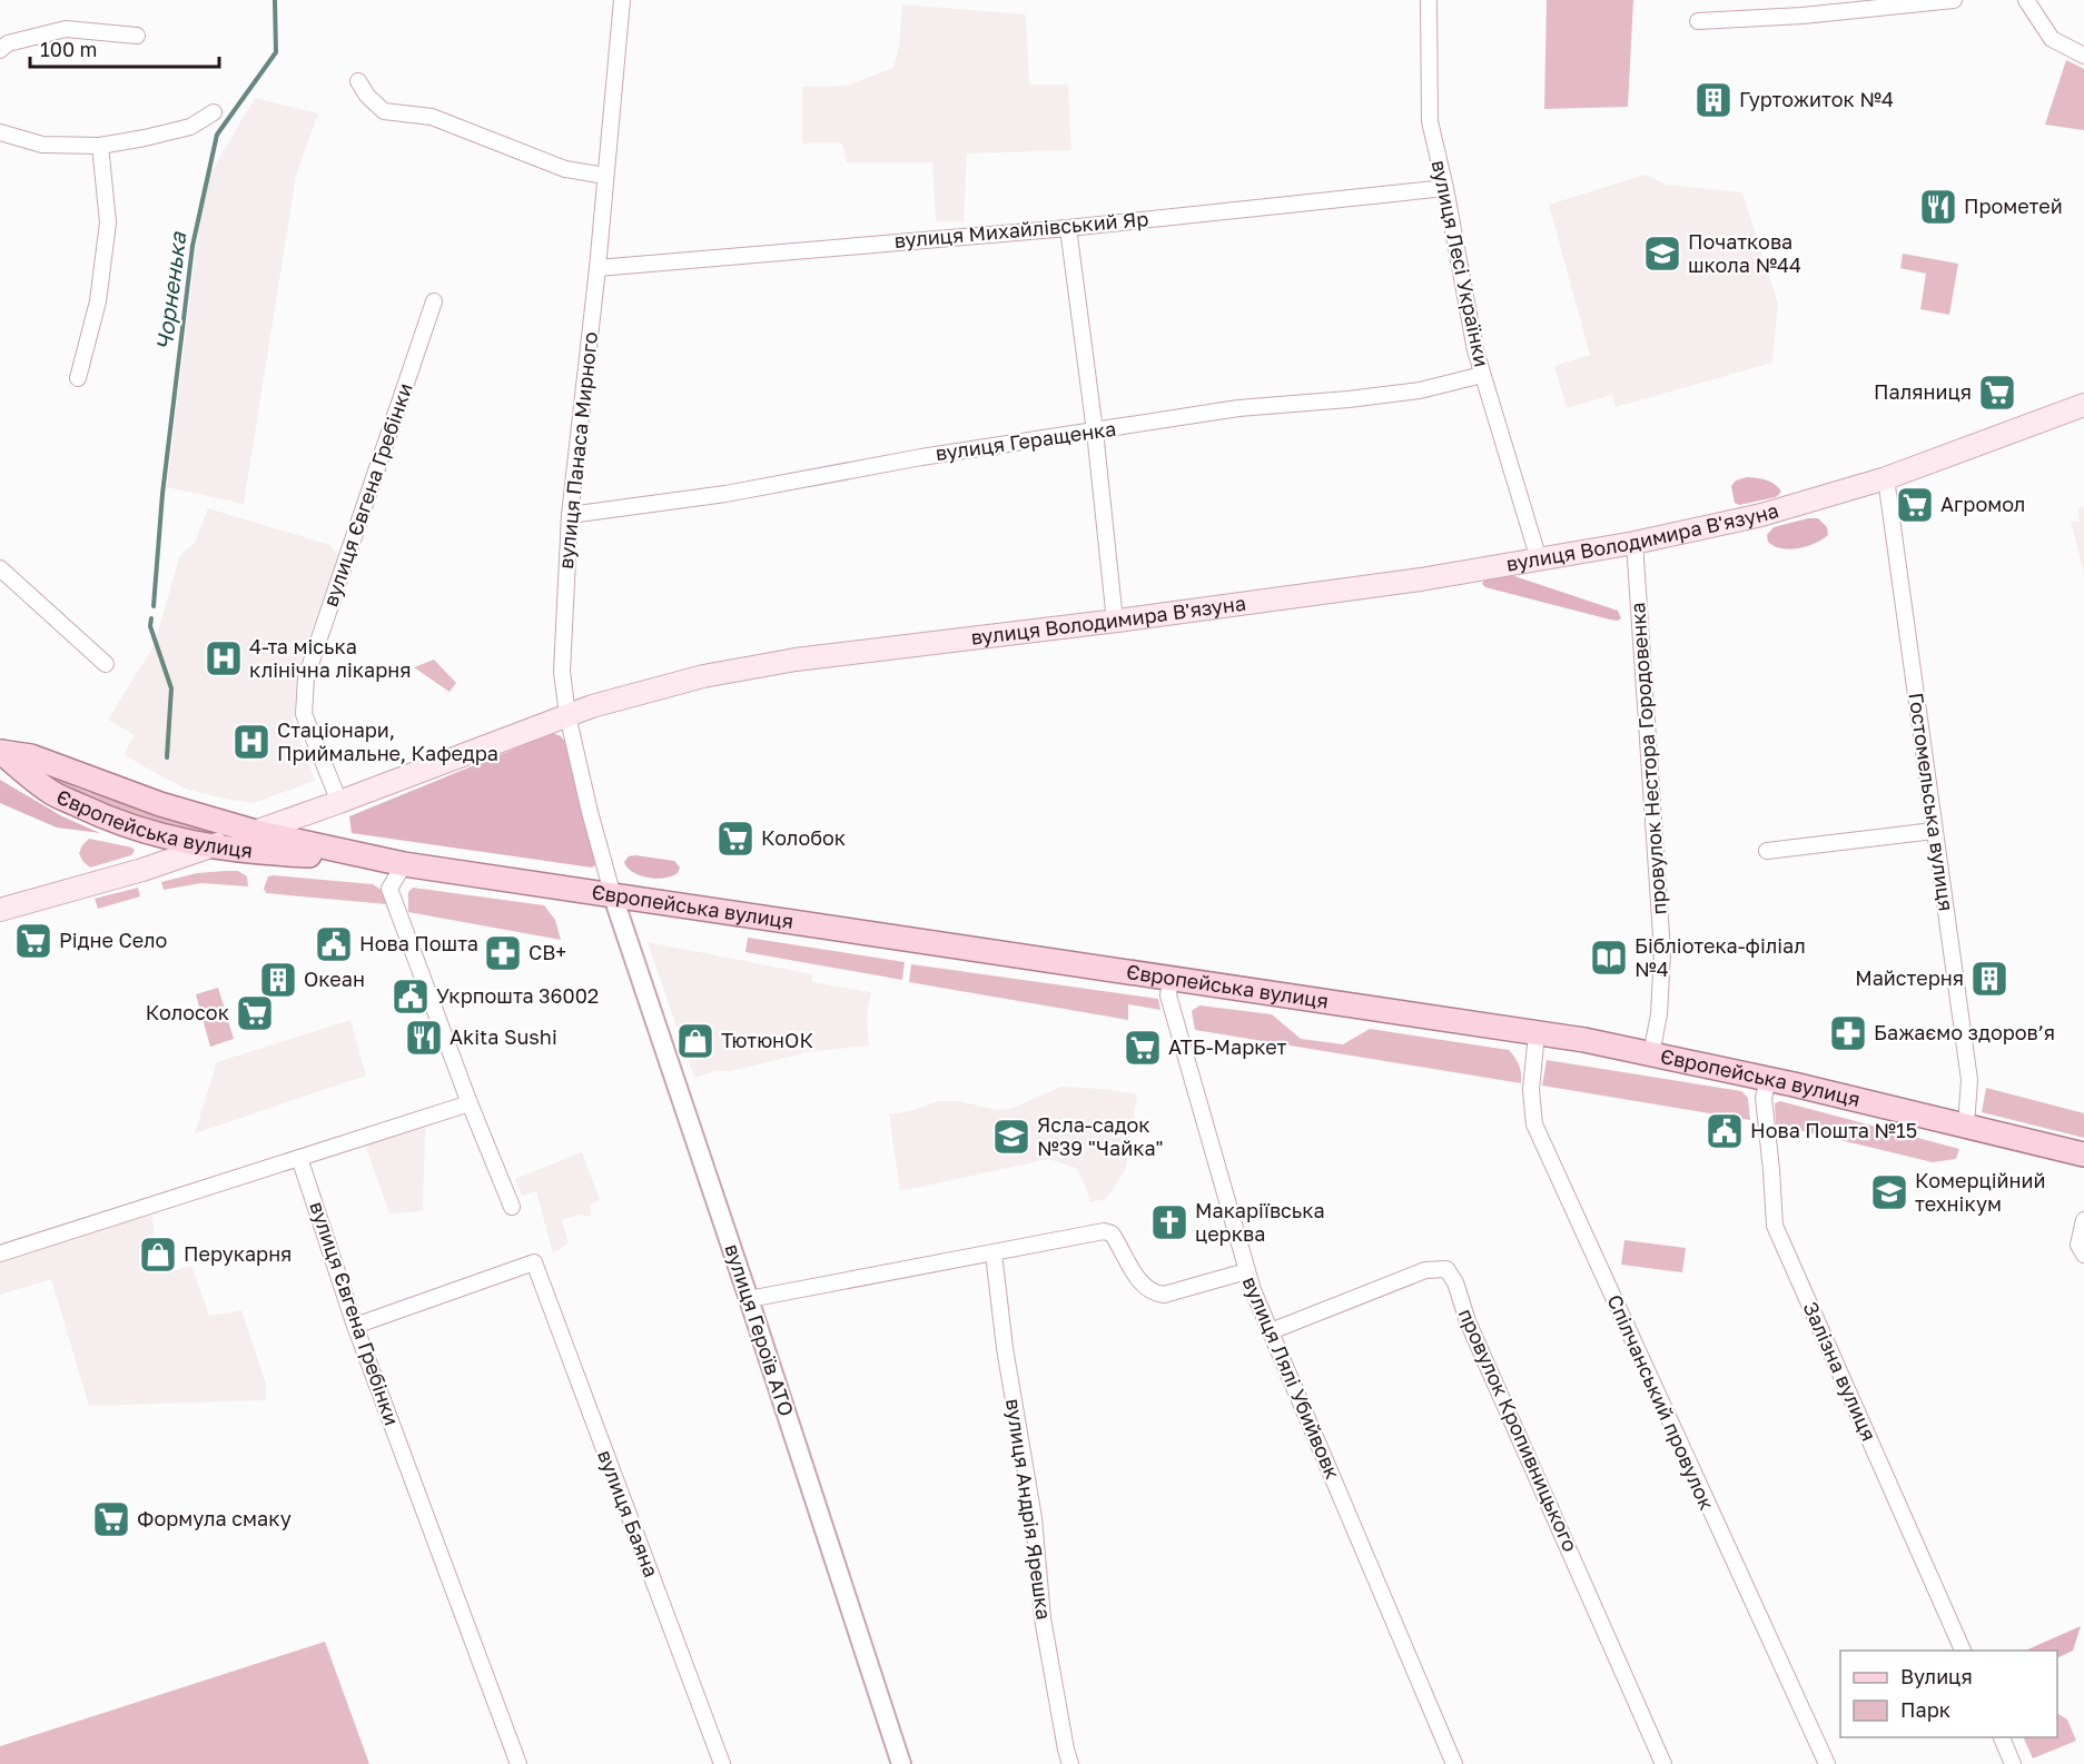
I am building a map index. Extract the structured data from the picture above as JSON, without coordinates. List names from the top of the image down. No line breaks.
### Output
{"streets":{"main road":["вулиця Володимира В'язуна","Європейська вулиця"],"street":["вулиця Михайлівський Яр","вулиця Лесі Українки","вулиця Геращенка","вулиця Панаса Мирного","вулиця Євгена Гребінки","провулок Нестора Городовенка","Гостомельська вулиця","вулиця Героїв АТО","Залізна вулиця","вулиця Лялі Убийвовк","Спілчанський провулок","провулок Кропивницького","вулиця Андрія Ярешка","вулиця Баяна"]},"crossings":[["вулиця Михайлівський Яр","вулиця Лесі Українки"],["вулиця Михайлівський Яр","вулиця Панаса Мирного"],["вулиця Лесі Українки","вулиця Геращенка"],["вулиця Лесі Українки","вулиця Володимира В'язуна"],["вулиця Геращенка","вулиця Панаса Мирного"],["вулиця Панаса Мирного","вулиця Володимира В'язуна"],["вулиця Панаса Мирного","Європейська вулиця"],["вулиця Панаса Мирного","вулиця Героїв АТО"],["вулиця Євгена Гребінки","вулиця Володимира В'язуна"],["вулиця Євгена Гребінки","вулиця Баяна"],["вулиця Володимира В'язуна","провулок Нестора Городовенка"],["вулиця Володимира В'язуна","Гостомельська вулиця"],["вулиця Володимира В'язуна","Європейська вулиця"],["провулок Нестора Городовенка","Європейська вулиця"],["Гостомельська вулиця","Європейська вулиця"],["Європейська вулиця","вулиця Героїв АТО"],["Європейська вулиця","Залізна вулиця"],["Європейська вулиця","вулиця Лялі Убийвовк"],["Європейська вулиця","Спілчанський провулок"],["вулиця Лялі Убийвовк","провулок Кропивницького"]],"water":["Чорненька"],"places":{"building":["Гуртожиток №4","Майстерня","Океан"],"restaurant":["Прометей","Akita Sushi"],"school or university":["Початкова школа №44","Ясла-садок №39 \"Чайка\"","Комерційний технікум"],"supermarket":["Паляниця","Агромол","Колобок","Рідне Село","Колосок","АТБ-Маркет","Формула смаку"],"hospital":["4-та міська клінічна лікарня","Стаціонари, Приймальне, Кафедра"],"public building":["Нова Пошта","Укрпошта 36002","Нова Пошта №15"],"pharmacy":["СВ+","Бажаємо здоровʼя"],"library":["Бібліотека-філіал №4"],"shop":["ТютюнОК","Перукарня"],"church":["Макаріївська церква"]},"legend":["Вулиця","Парк"],"scale_bar":"100 m"}
